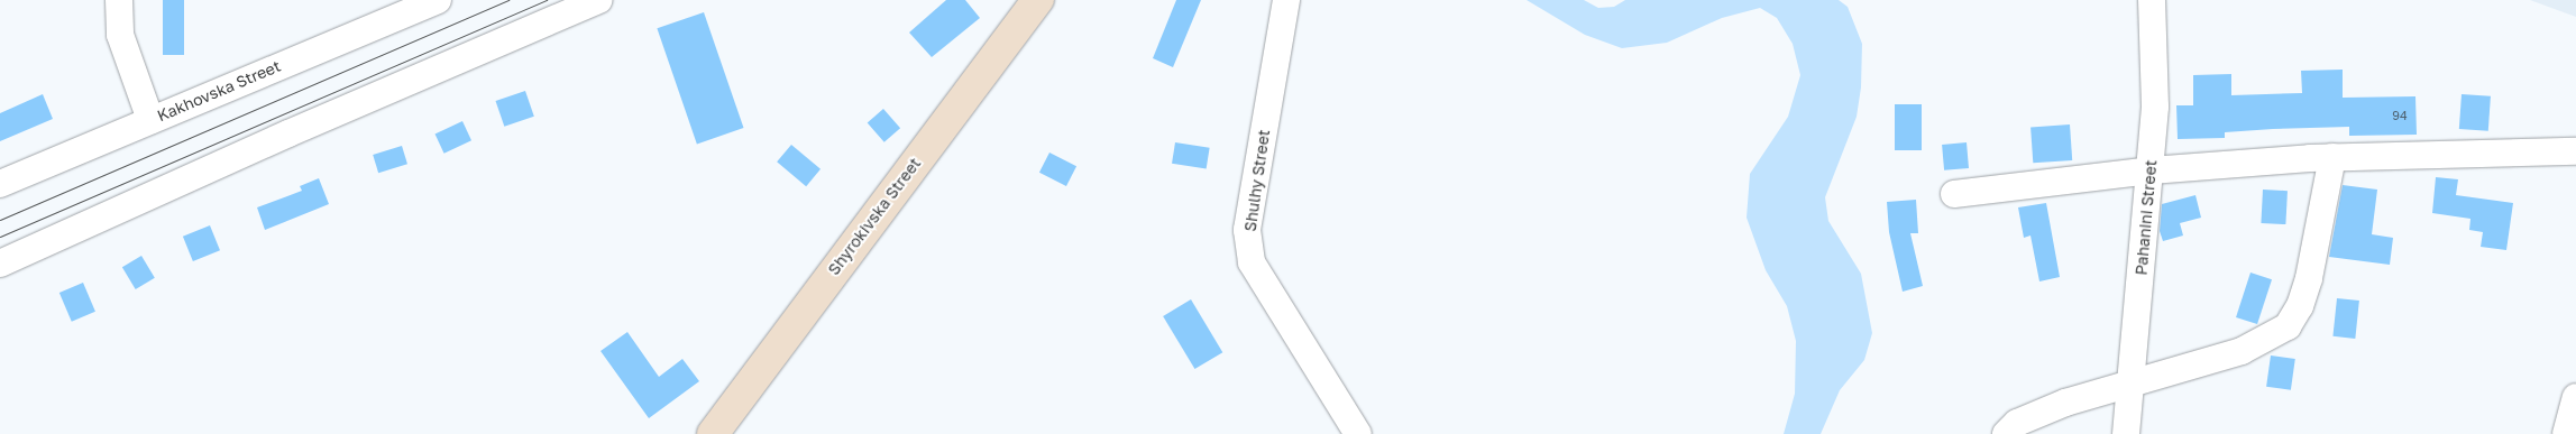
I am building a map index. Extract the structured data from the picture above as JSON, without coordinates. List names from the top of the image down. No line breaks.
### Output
{"streets":{"main road":["Shyrokivska Street"],"street":["Kakhovska Street","Shulhy Street","Pahanini Street"]},"house_numbers":["94"]}
